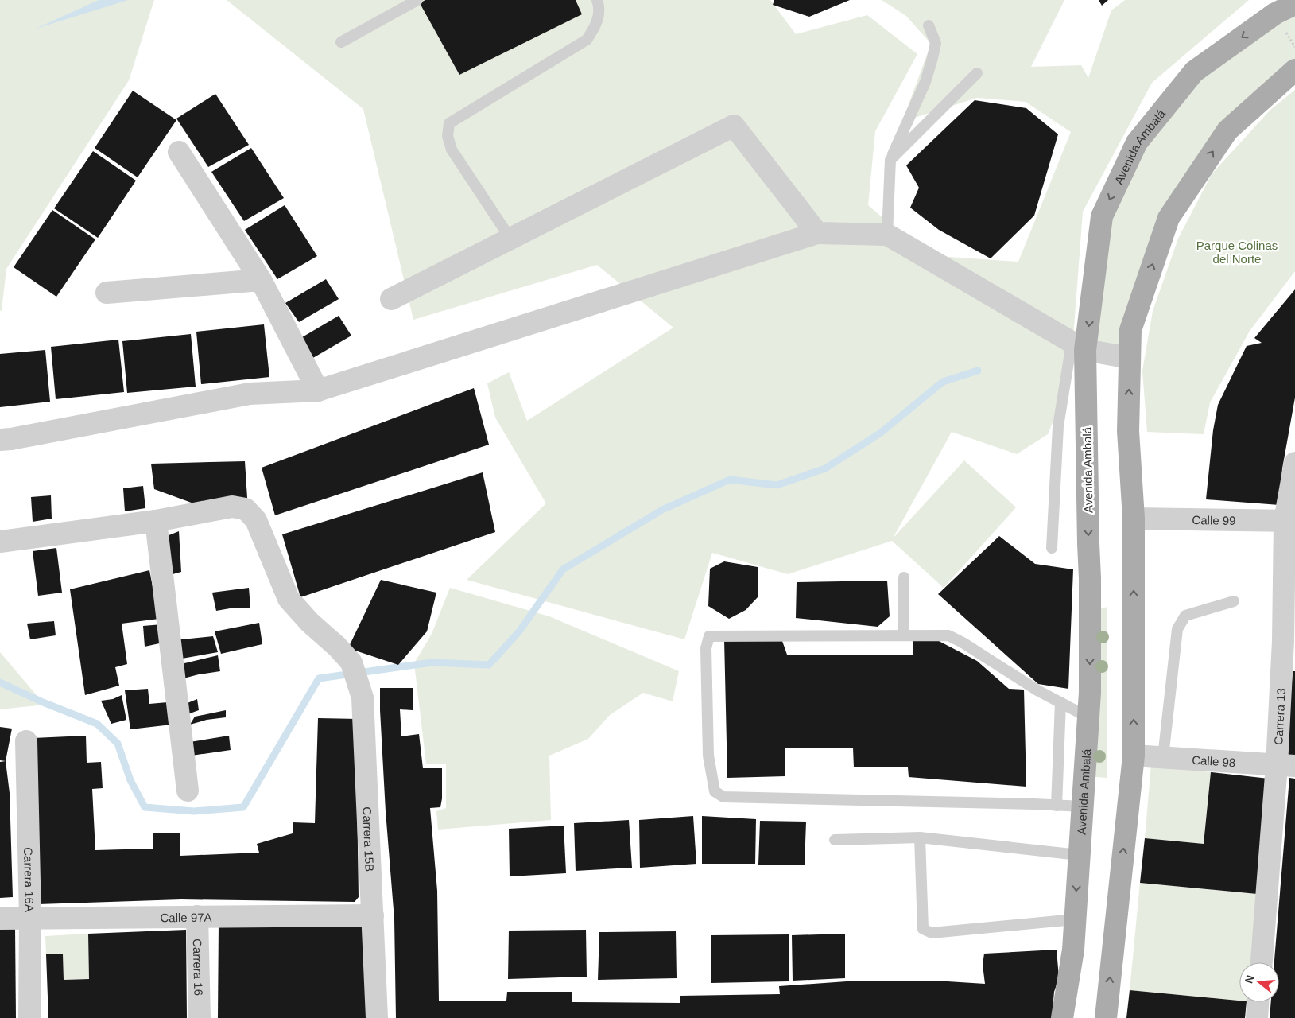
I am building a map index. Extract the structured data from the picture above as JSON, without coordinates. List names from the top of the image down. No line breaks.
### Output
{"streets":{"main road":["Avenida Ambalá"],"street":["Calle 99","Carrera 13","Calle 98","Carrera 15B","Carrera 16A","Calle 97A","Carrera 16"]},"crossings":[["Calle 99","Carrera 13"],["Carrera 13","Calle 98"],["Carrera 15B","Calle 97A"],["Carrera 16A","Calle 97A"],["Calle 97A","Carrera 16"]],"parks":["Parque Colinas del Norte"],"north":"left"}
